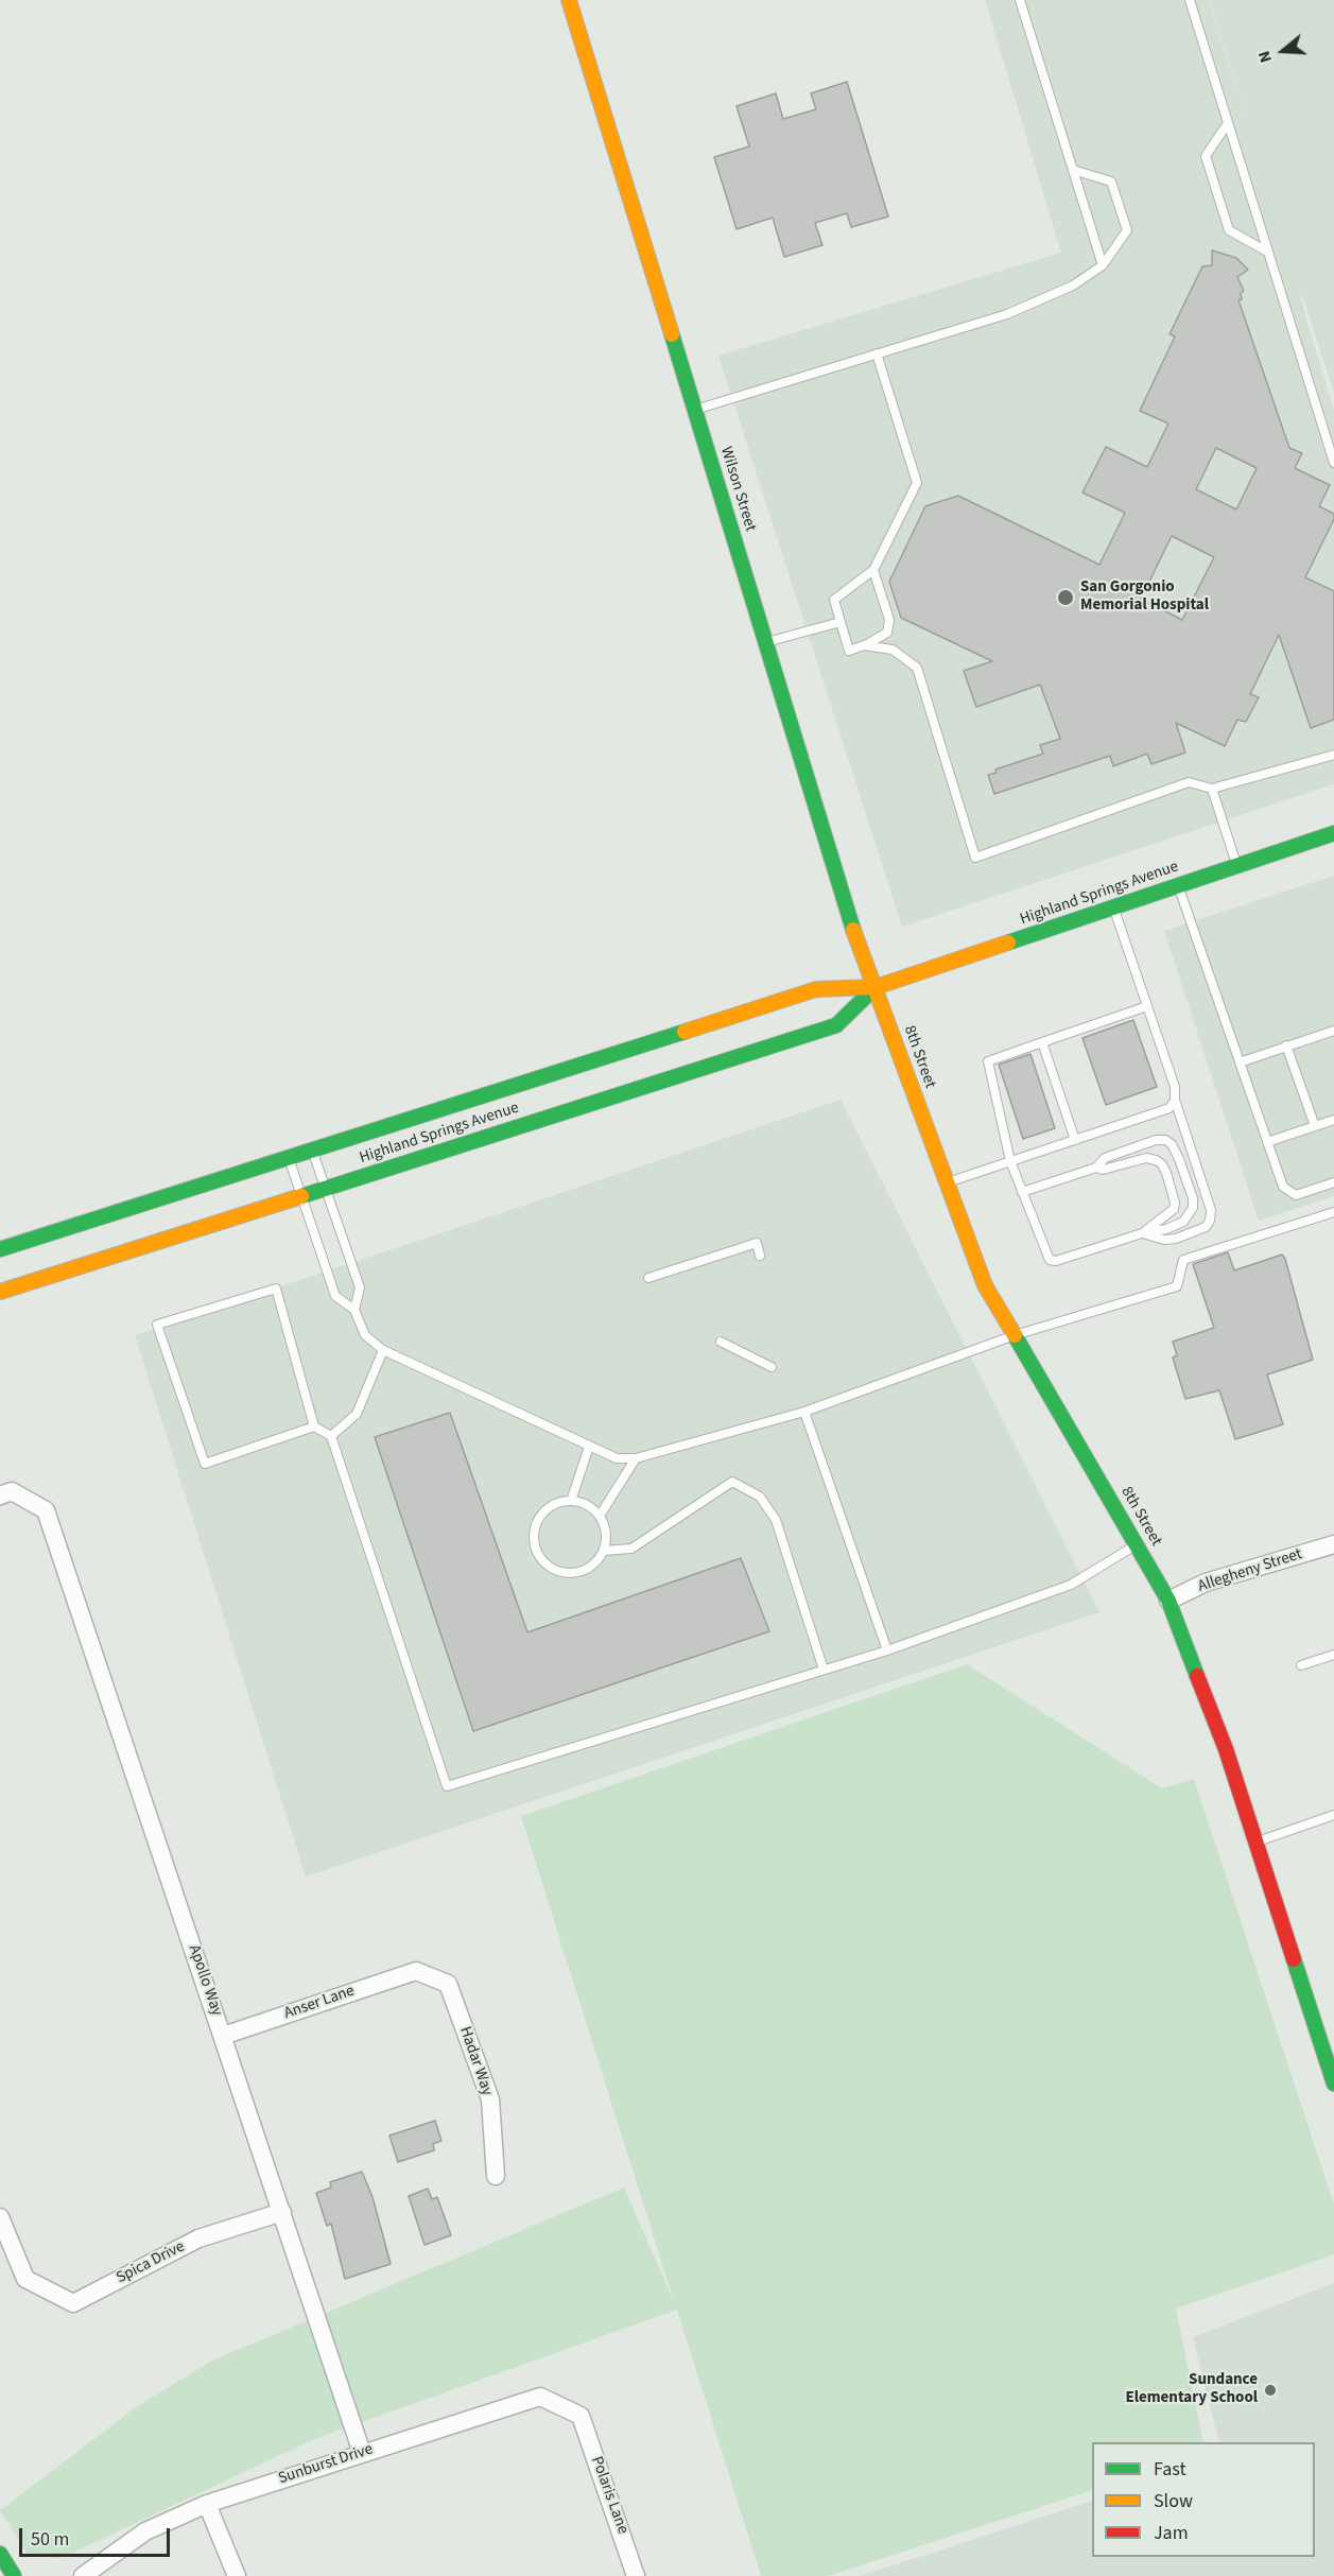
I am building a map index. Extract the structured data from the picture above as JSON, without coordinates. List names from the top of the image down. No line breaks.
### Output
{"streets":{"main road":["Wilson Street","Highland Springs Avenue","8th Street"],"street":["Allegheny Street","Apollo Way","Anser Lane","Hadar Way","Spica Drive","Sunburst Drive","Polaris Lane"]},"crossings":[["Wilson Street","Highland Springs Avenue"],["Wilson Street","8th Street"],["Highland Springs Avenue","8th Street"],["8th Street","Allegheny Street"],["Apollo Way","Anser Lane"],["Apollo Way","Spica Drive"],["Apollo Way","Sunburst Drive"],["Anser Lane","Hadar Way"],["Sunburst Drive","Polaris Lane"]],"places":["San Gorgonio Memorial Hospital","Sundance Elementary School"],"legend":["Fast","Slow","Jam"],"scale_bar":"50 m","north":"left"}
